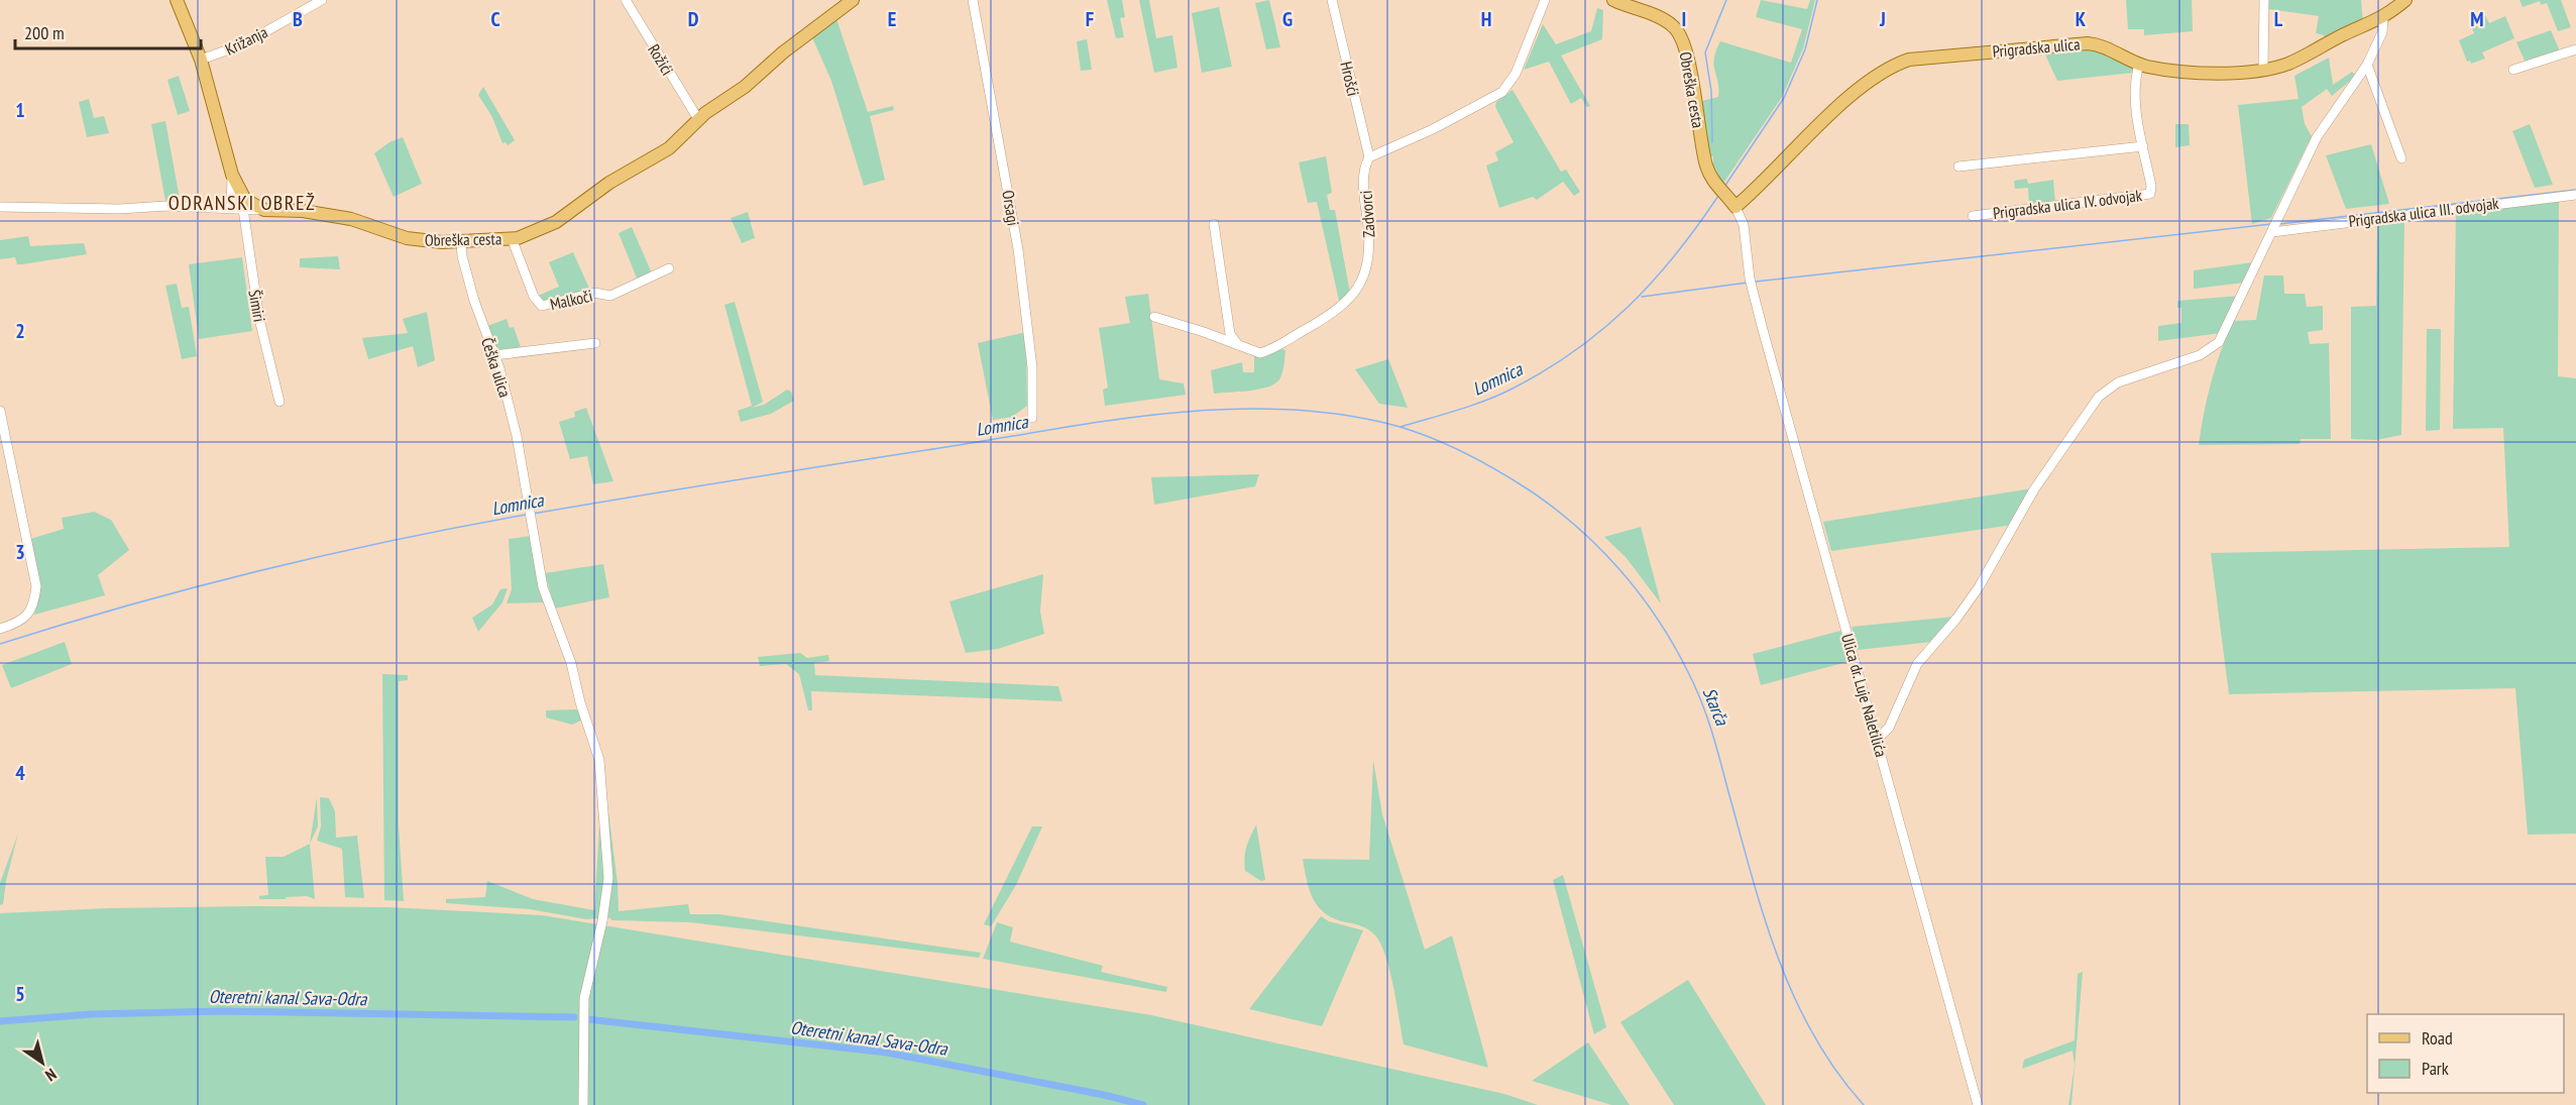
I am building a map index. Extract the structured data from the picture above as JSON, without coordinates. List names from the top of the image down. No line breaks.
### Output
{"streets":{"main road":["Prigradska ulica","Obreška cesta"],"street":["Križanja","Rožići","Hrošći","Prigradska ulica IV. odvojak","Orsagi","Prigradska ulica III. odvojak","Zadvorci","Malkoči","Šimiri","Češka ulica","Ulica dr. Luje Naletilića"]},"crossings":[["Prigradska ulica","Obreška cesta"],["Prigradska ulica","Prigradska ulica IV. odvojak"],["Prigradska ulica","Ulica dr. Luje Naletilića"],["Rožići","Obreška cesta"],["Hrošći","Zadvorci"],["Obreška cesta","Malkoči"],["Obreška cesta","Šimiri"],["Obreška cesta","Češka ulica"],["Obreška cesta","Ulica dr. Luje Naletilića"]],"districts":["ODRANSKI OBREŽ"],"water":["Lomnica","Starča","Oteretni kanal Sava-Odra"],"legend":["Road","Park"],"scale_bar":"200 m","north":"bottom right","grid":{"columns":["B","C","D","E","F","G","H","I","J","K","L","M"],"rows":["1","2","3","4","5"]}}
